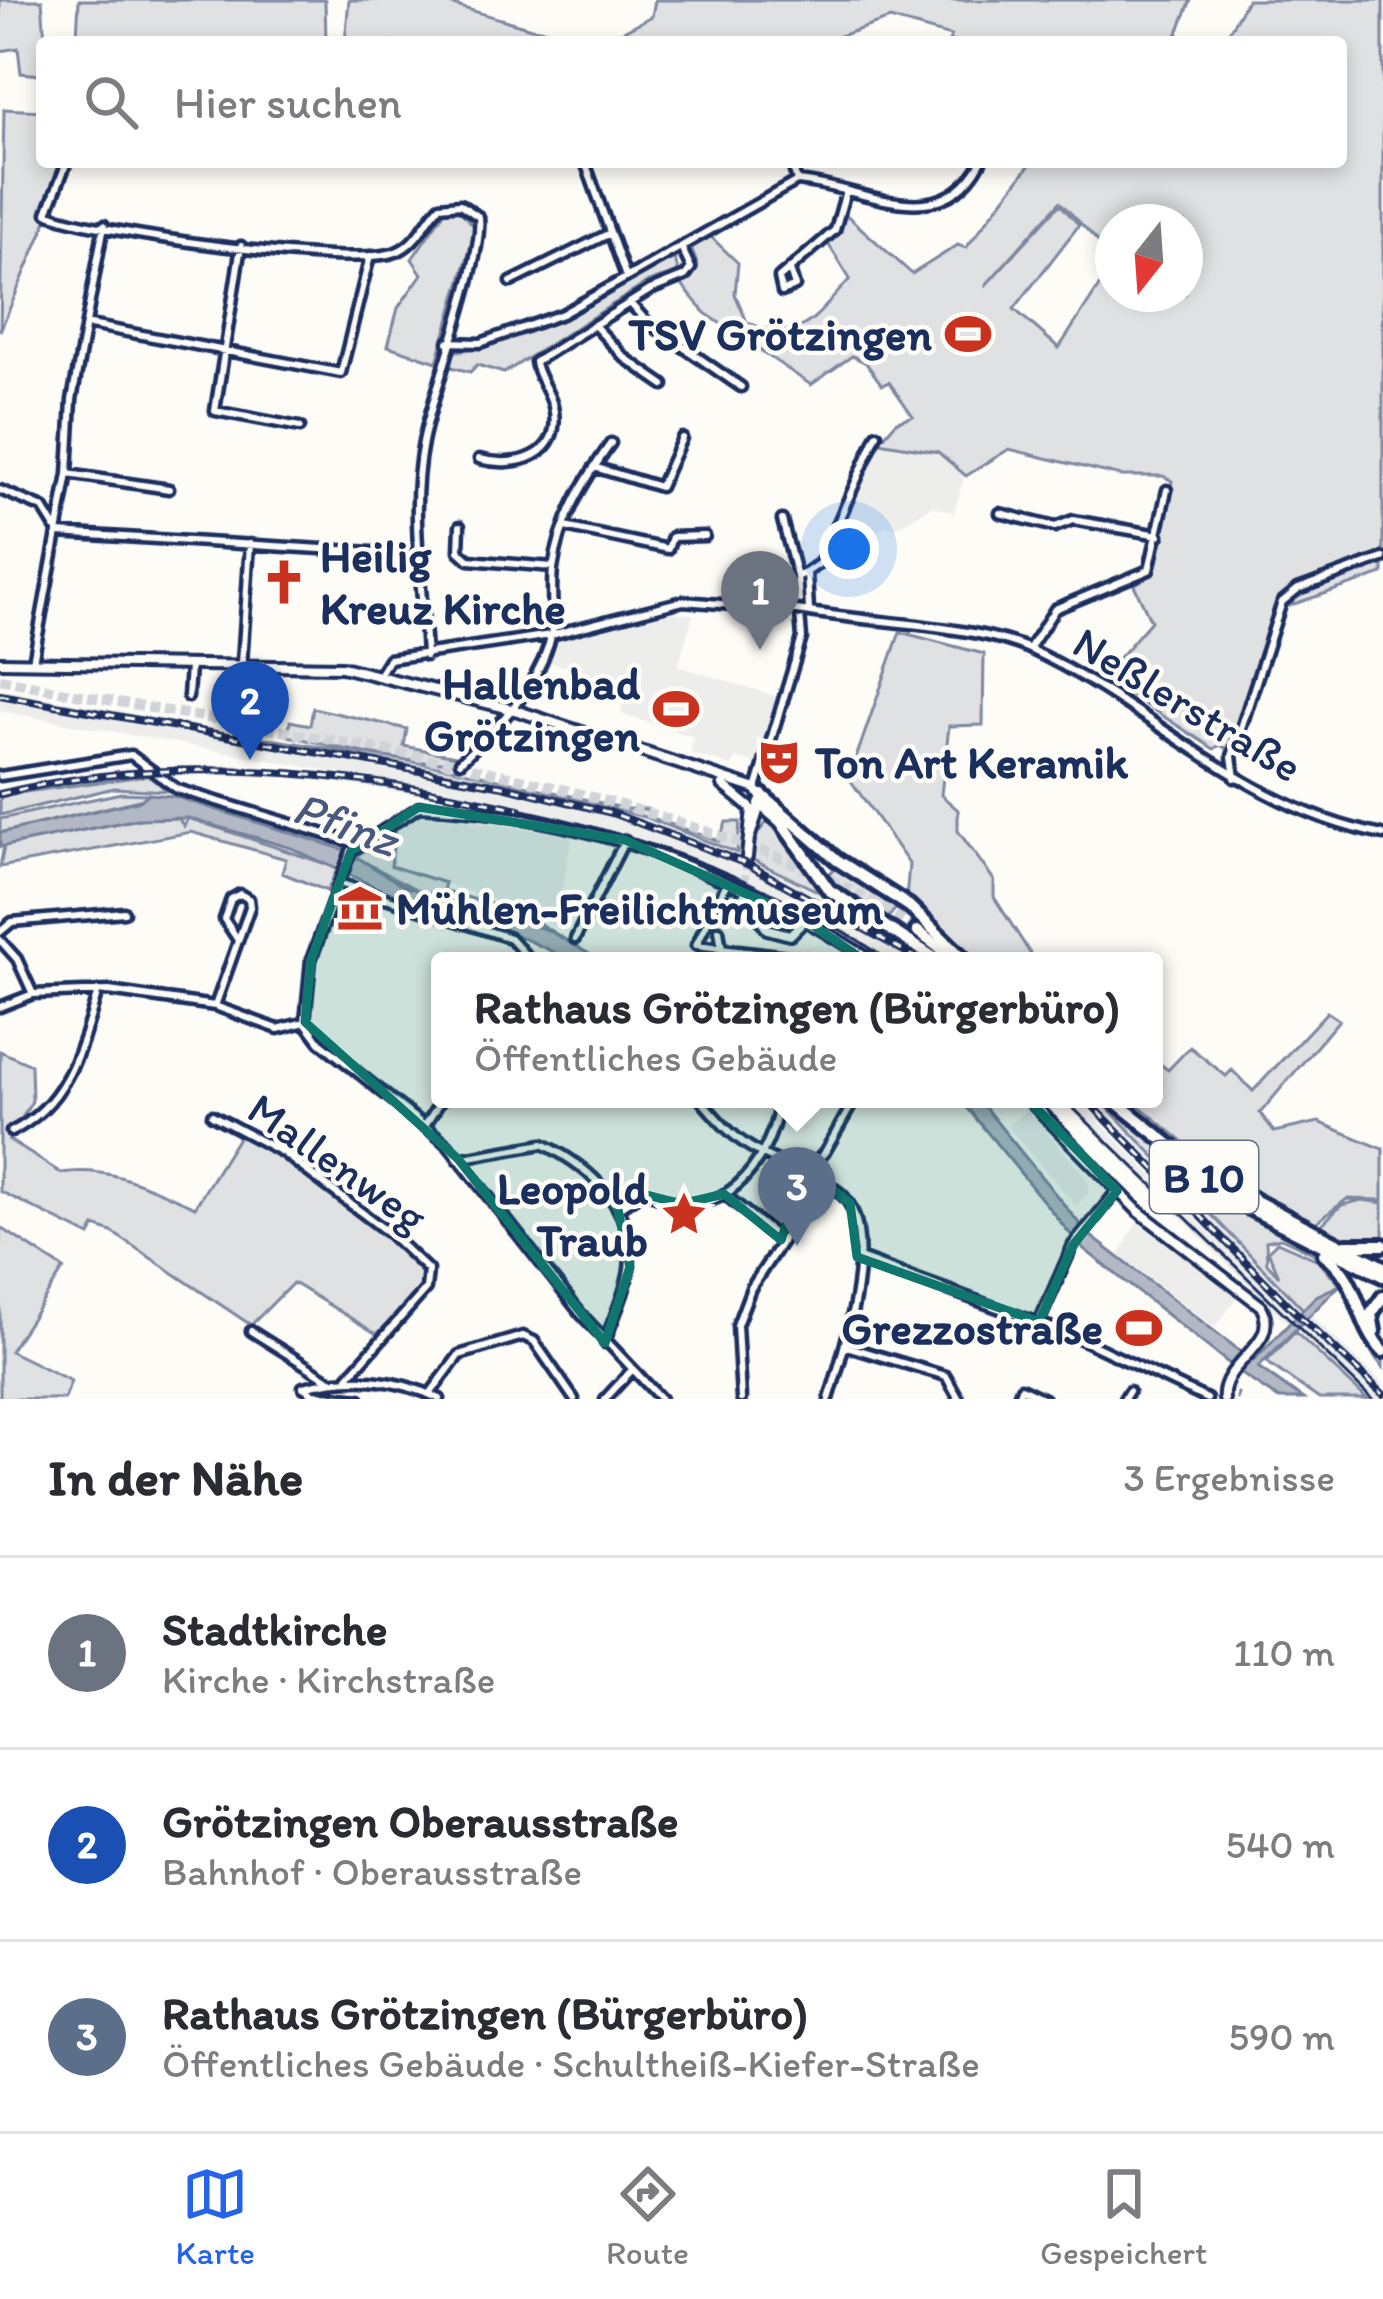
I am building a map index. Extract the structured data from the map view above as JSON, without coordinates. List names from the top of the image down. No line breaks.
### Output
{"streets":{"highway":["B 10"],"street":["Neßlerstraße","Mallenweg"]},"water":["Pfinz"],"places":{"sports":["TSV Grötzingen","Hallenbad Grötzingen","Grezzostraße"],"church":["Heilig Kreuz Kirche"],"theatre":["Ton Art Keramik"],"museum":["Mühlen-Freilichtmuseum"],"place":["Leopold Traub"]},"north":"bottom","page":{"search":"Hier suchen","pins":["1","2","3"],"popup":["Rathaus Grötzingen (Bürgerbüro)","Öffentliches Gebäude"],"heading":["In der Nähe","3 Ergebnisse"],"list":[{"mark":"1","name":"Stadtkirche","note":"Kirche · Kirchstraße","value":"110 m"},{"mark":"2","name":"Grötzingen Oberausstraße","note":"Bahnhof · Oberausstraße","value":"540 m"},{"mark":"3","name":"Rathaus Grötzingen (Bürgerbüro)","note":"Öffentliches Gebäude · Schultheiß-Kiefer-Straße","value":"590 m"}],"nav":["Karte","Route","Gespeichert"]}}
